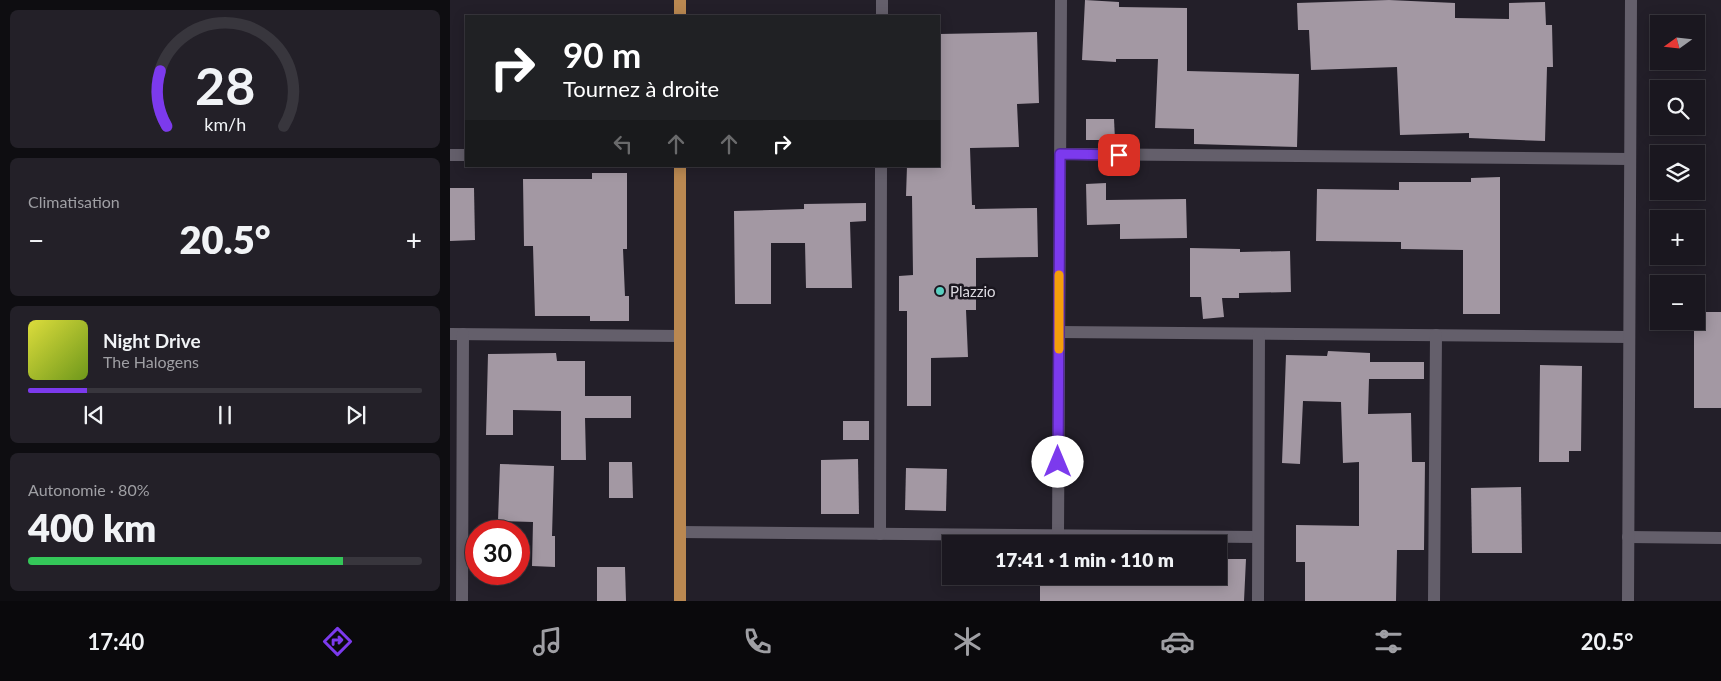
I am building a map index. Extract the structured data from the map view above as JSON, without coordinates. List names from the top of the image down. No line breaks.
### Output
{"places":["Plazzio"],"north":"left","page":{"map_buttons":["+","−"],"turn":["90 m","Tournez à droite"],"tile":["Climatisation",["Autonomie · 80%","400 km"]],"heat":["−","20.5°","+"],"song":["Night Drive","The Halogens"],"limit":"30","trip":"17:41 · 1 min · 110 m","tabs":["17:40","20.5°"],"gauge":["28","km/h"]}}
